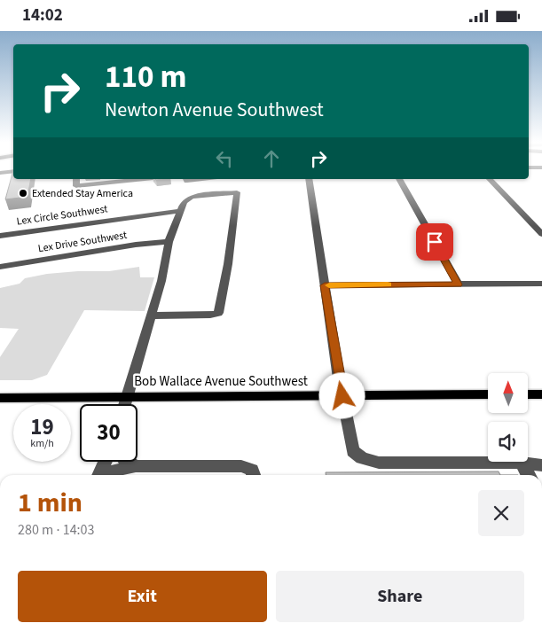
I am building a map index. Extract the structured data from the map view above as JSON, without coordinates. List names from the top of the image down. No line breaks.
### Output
{"streets":{"main road":["Bob Wallace Avenue Southwest"],"street":["Lex Circle Southwest","Lex Drive Southwest"]},"places":["Extended Stay America"],"north":"top","page":{"status":"14:02","turn":["110 m","Newton Avenue Southwest"],"speed":"19 km/h","limit":"30","heading":["1 min","280 m · 14:03"],"buttons":["Exit","Share"]}}
